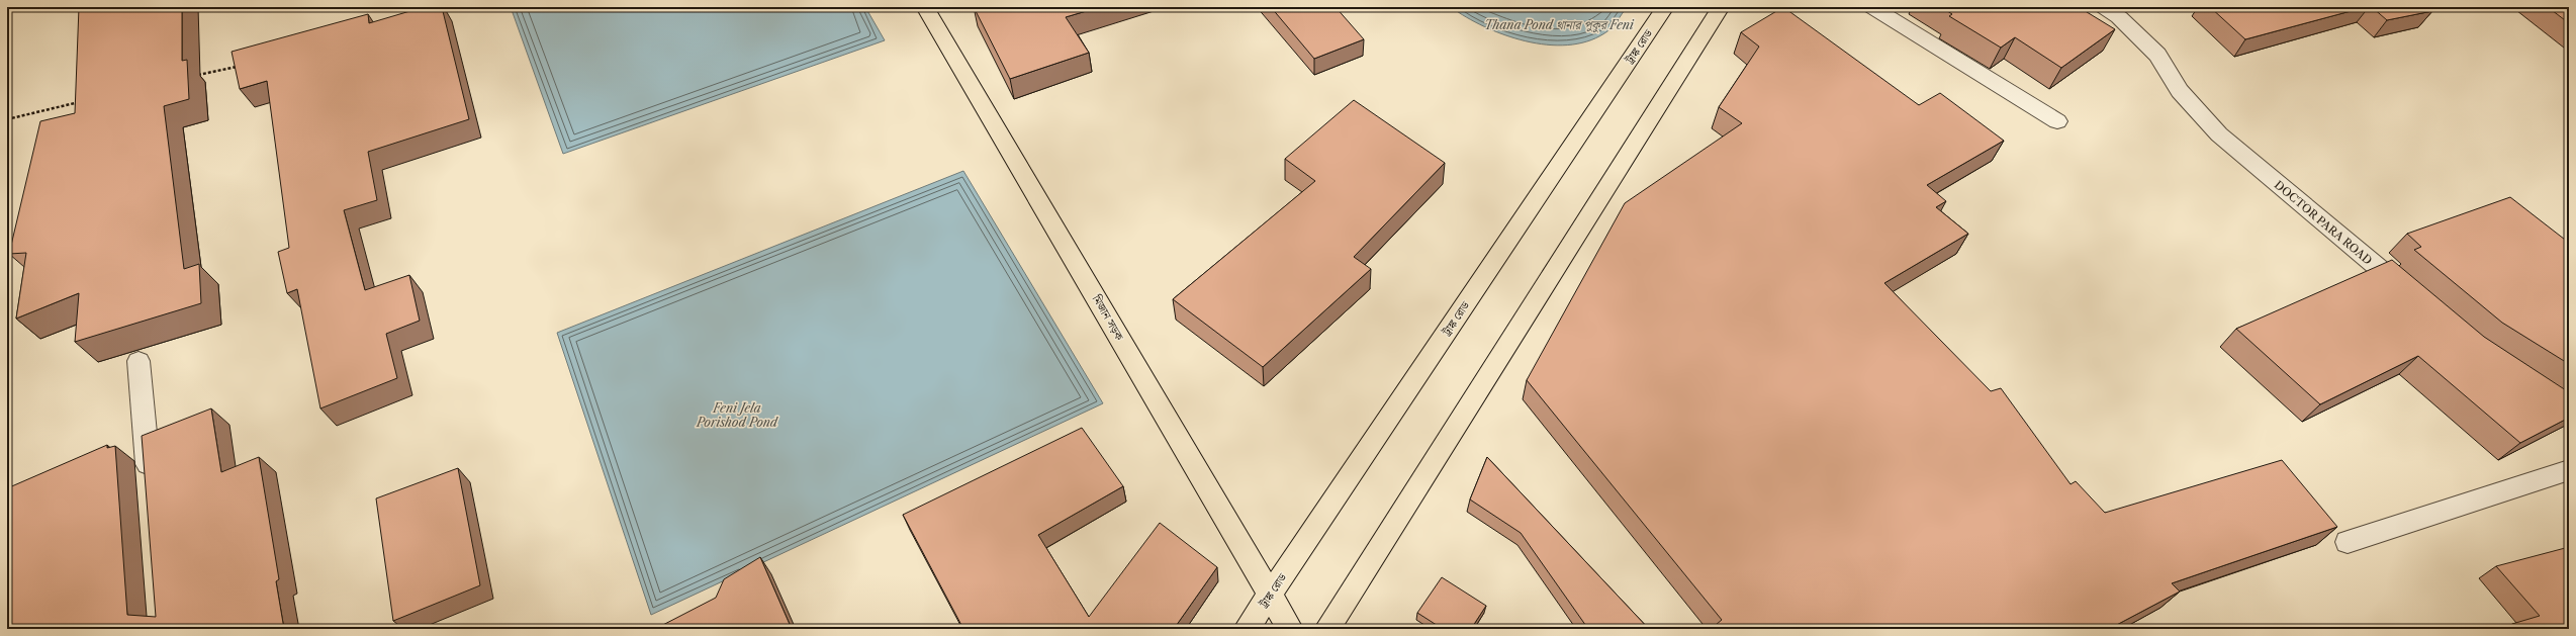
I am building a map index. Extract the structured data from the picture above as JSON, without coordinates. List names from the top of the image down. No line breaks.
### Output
{"streets":{"main road":["ট্রাঙ্ক রোড","মিজান সড়ক"],"street":["DOCTOR PARA ROAD"]},"crossings":[["ট্রাঙ্ক রোড","মিজান সড়ক"]],"water":["Thana Pond থানার পুকুর Feni","Feni Jela Porishod Pond"]}
